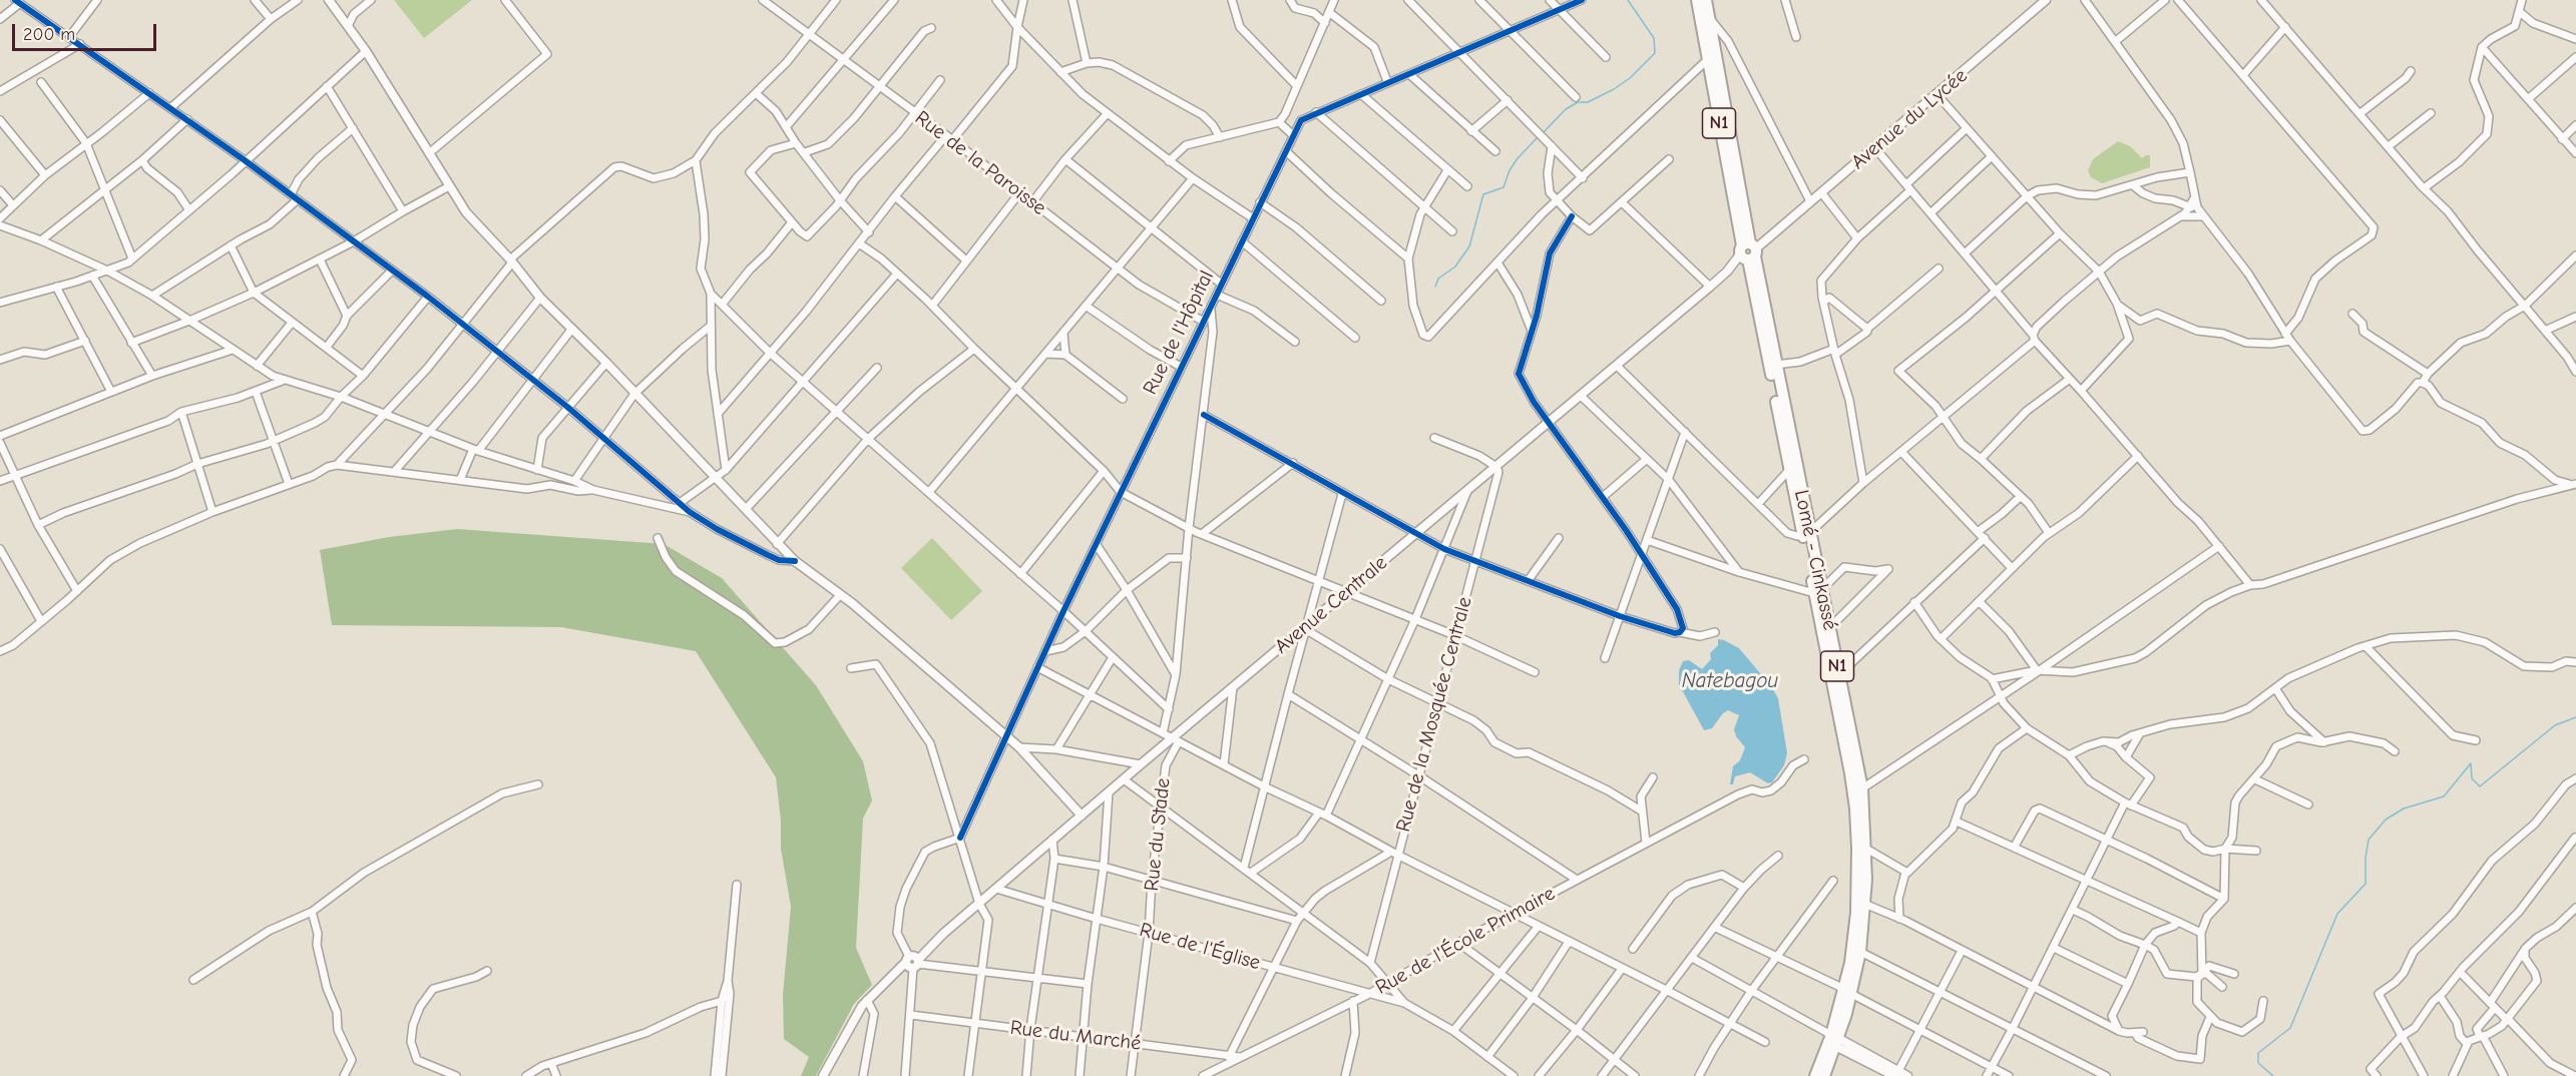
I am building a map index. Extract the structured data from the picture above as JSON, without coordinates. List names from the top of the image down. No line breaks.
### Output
{"streets":{"highway":["N1","Lomé - Cinkassé"],"main road":["Avenue du Lycée","Avenue Centrale"],"street":["Rue de la Paroisse","Rue de l'Hôpital","Rue de la Mosquée Centrale","Rue du Stade","Rue de l'École Primaire","Rue de l'Église","Rue du Marché"]},"crossings":[["Avenue du Lycée","N1"],["Avenue du Lycée","Lomé - Cinkassé"],["Avenue du Lycée","Avenue Centrale"],["N1","Lomé - Cinkassé"],["N1","Avenue Centrale"],["Rue de la Paroisse","Rue de l'Hôpital"],["Lomé - Cinkassé","Avenue Centrale"],["Avenue Centrale","Rue de la Mosquée Centrale"],["Avenue Centrale","Rue du Stade"],["Avenue Centrale","Rue de l'Église"],["Rue du Stade","Rue de l'Église"],["Rue du Stade","Rue du Marché"],["Rue de l'École Primaire","Rue de l'Église"],["Rue de l'École Primaire","Rue du Marché"]],"water":["Natebagou"],"scale_bar":"200 m"}
